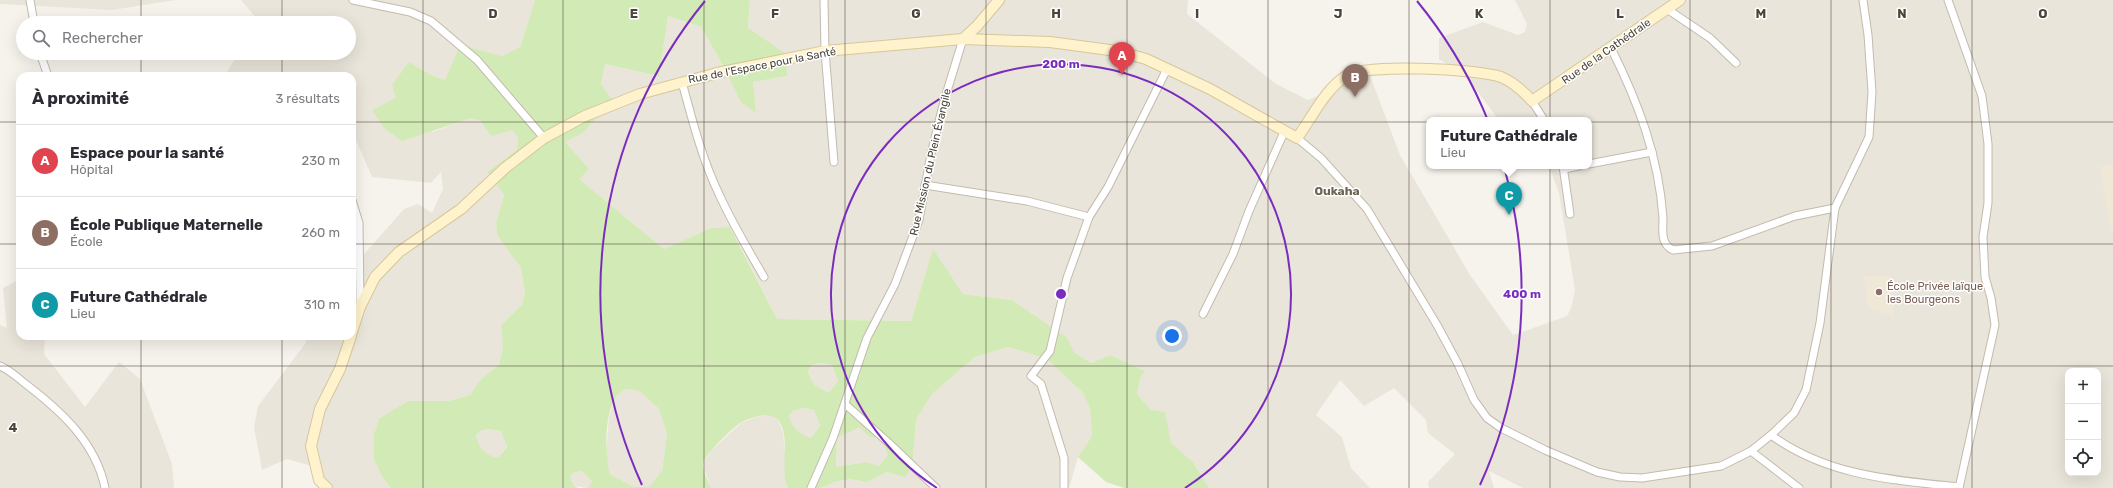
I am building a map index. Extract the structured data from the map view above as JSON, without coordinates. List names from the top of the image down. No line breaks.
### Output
{"streets":{"street":["Rue de la Cathédrale","Rue de l'Espace pour la Santé","Rue Mission du Plein Évangile"]},"crossings":[["Rue de l'Espace pour la Santé","Rue Mission du Plein Évangile"]],"districts":["Oukaha"],"places":["École Privée laïque les Bourgeons"],"page":{"search":"Rechercher","pins":["A","B","C"],"heading":["À proximité","3 résultats"],"popup":["Future Cathédrale","Lieu"],"list":[{"mark":"A","name":"Espace pour la santé","note":"Hôpital","value":"230 m"},{"mark":"B","name":"École Publique Maternelle","note":"École","value":"260 m"},{"mark":"C","name":"Future Cathédrale","note":"Lieu","value":"310 m"}],"map_buttons":["+","−"]},"grid":{"columns":["D","E","F","G","H","I","J","K","L","M","N","O"],"rows":["4"]},"rings":["200 m","400 m"]}
